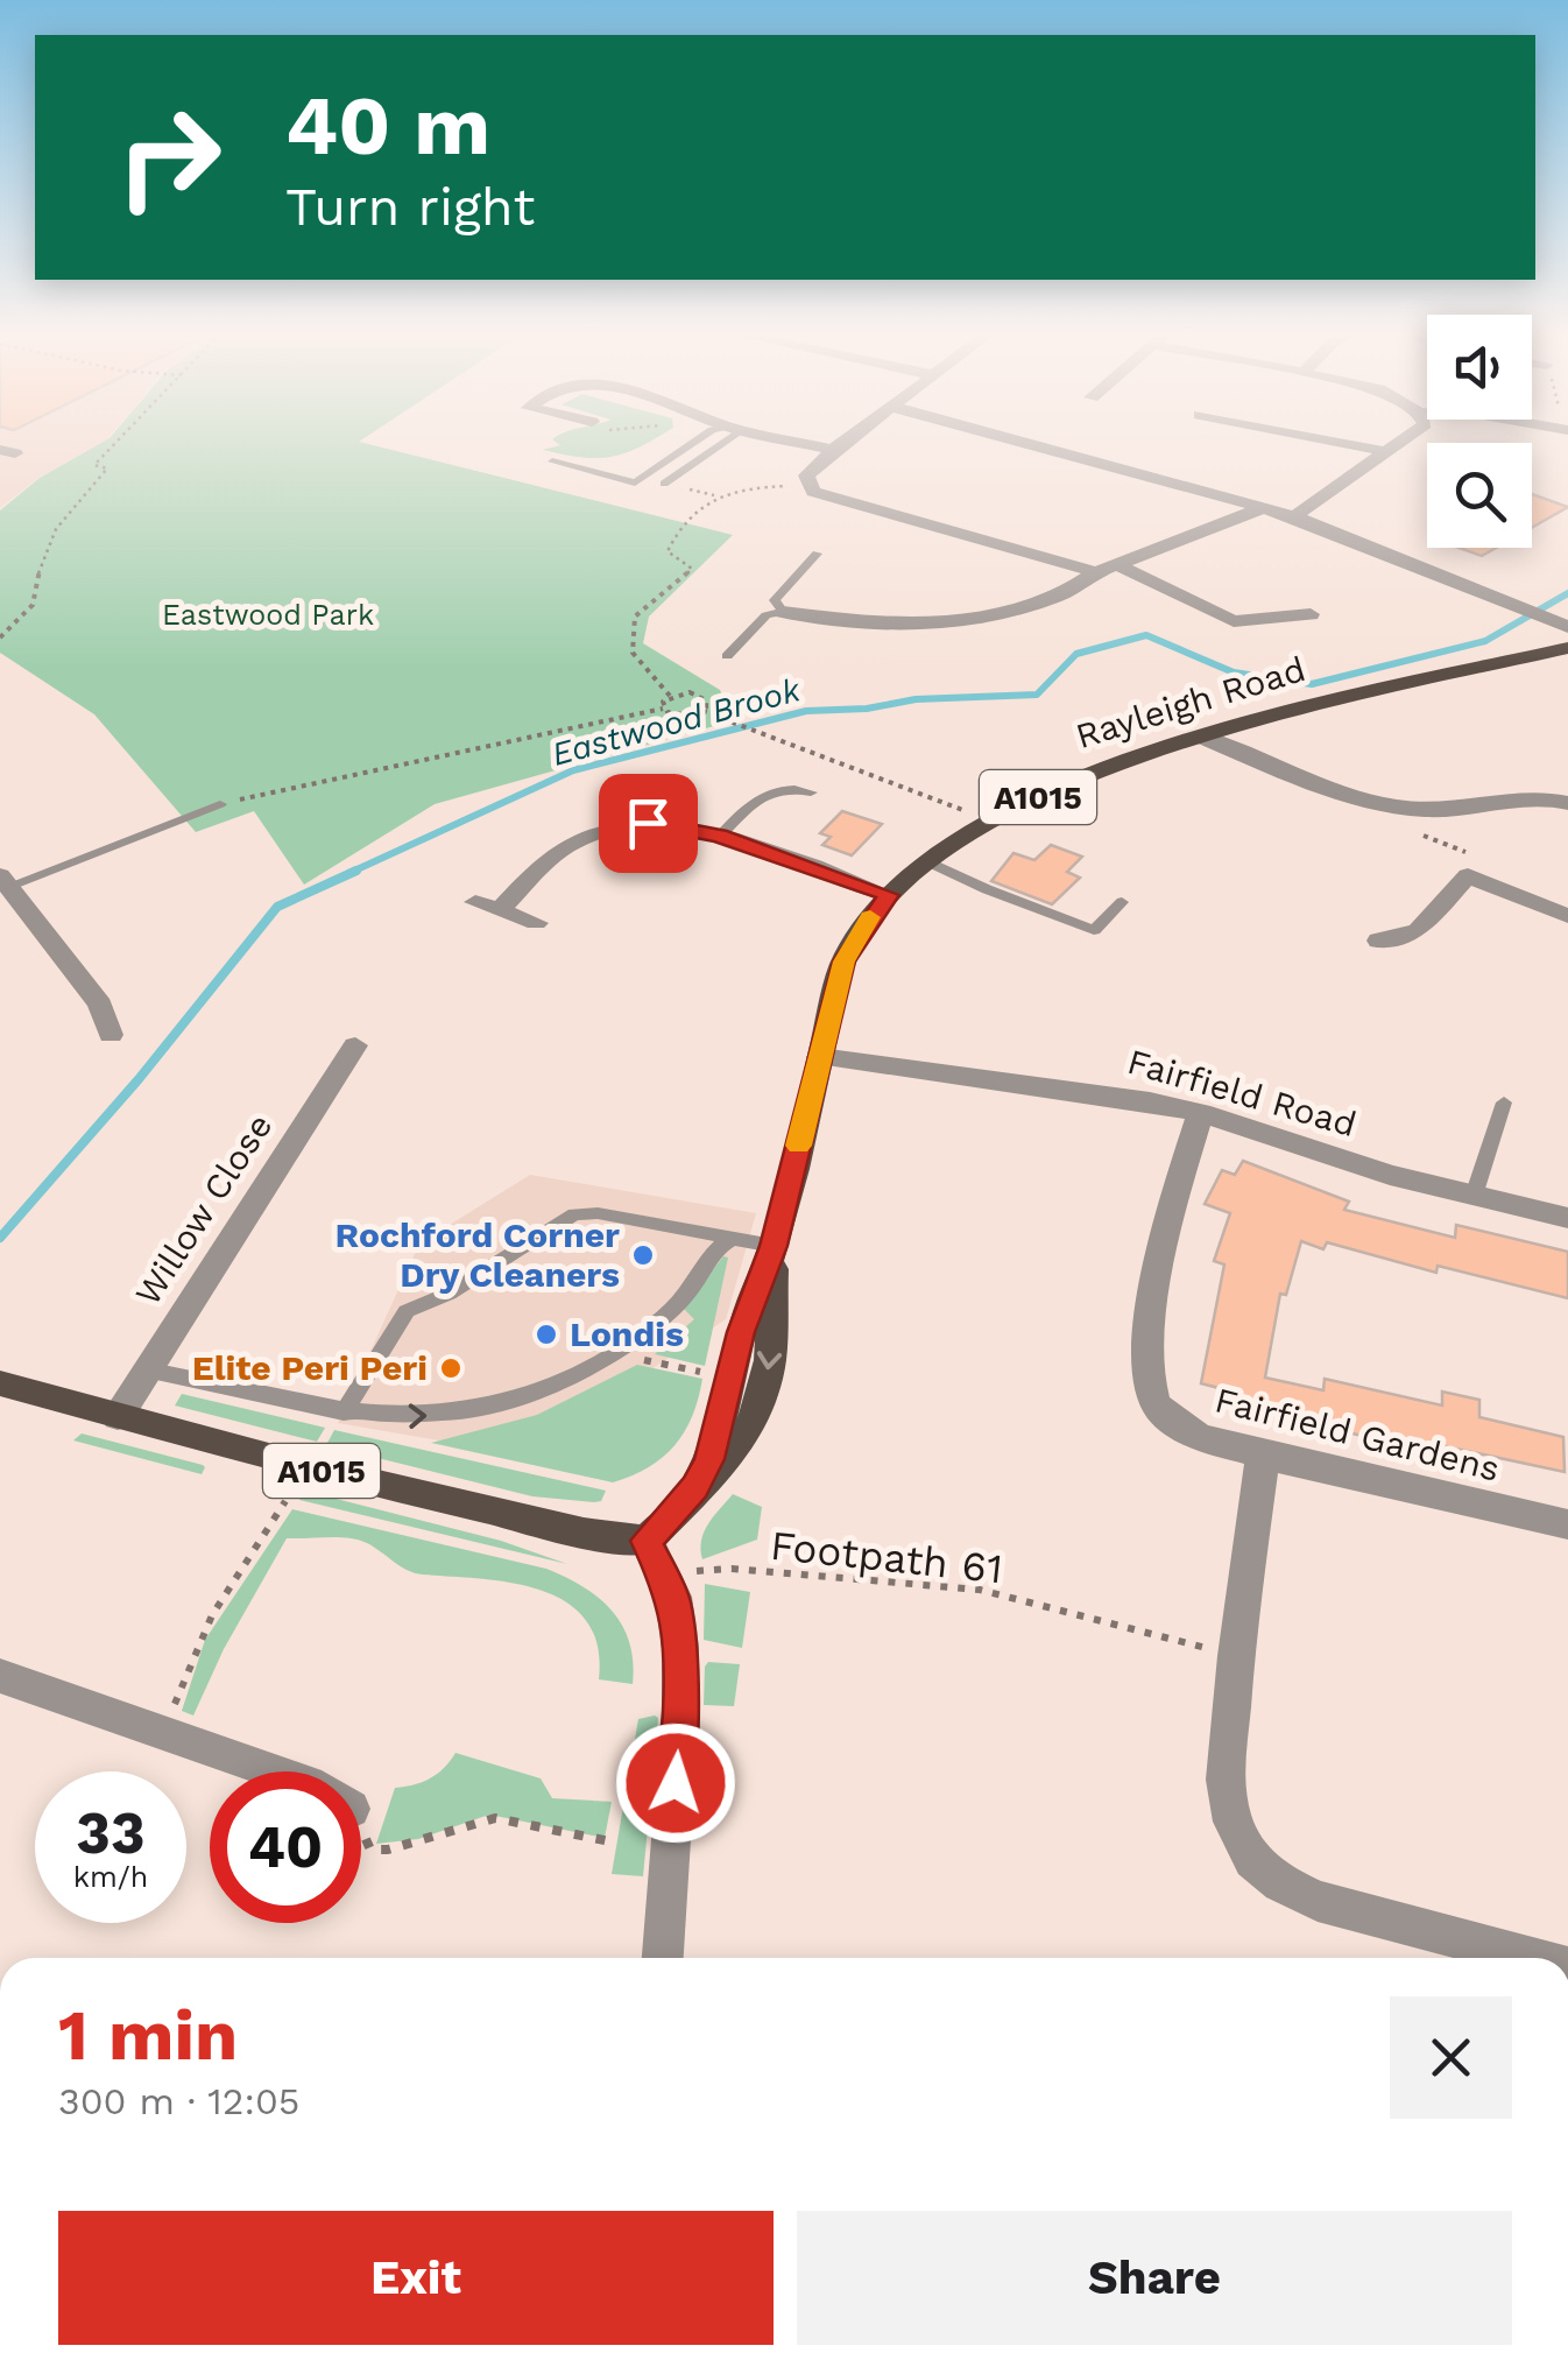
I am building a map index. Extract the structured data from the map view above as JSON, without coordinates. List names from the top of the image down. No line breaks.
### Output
{"streets":{"main road":["Rayleigh Road","A1015"],"street":["Fairfield Road","Willow Close","Fairfield Gardens"],"path":["Footpath 61"]},"crossings":[["Rayleigh Road","A1015"],["Rayleigh Road","Fairfield Road"],["Rayleigh Road","Footpath 61"],["A1015","Willow Close"],["A1015","Footpath 61"],["Fairfield Road","Fairfield Gardens"]],"water":["Eastwood Brook"],"parks":["Eastwood Park"],"places":["Rochford Corner Dry Cleaners","Londis","Elite Peri Peri"],"page":{"turn":["40 m","Turn right"],"speed":"33 km/h","limit":"40","heading":["1 min","300 m · 12:05"],"buttons":["Exit","Share"]}}
